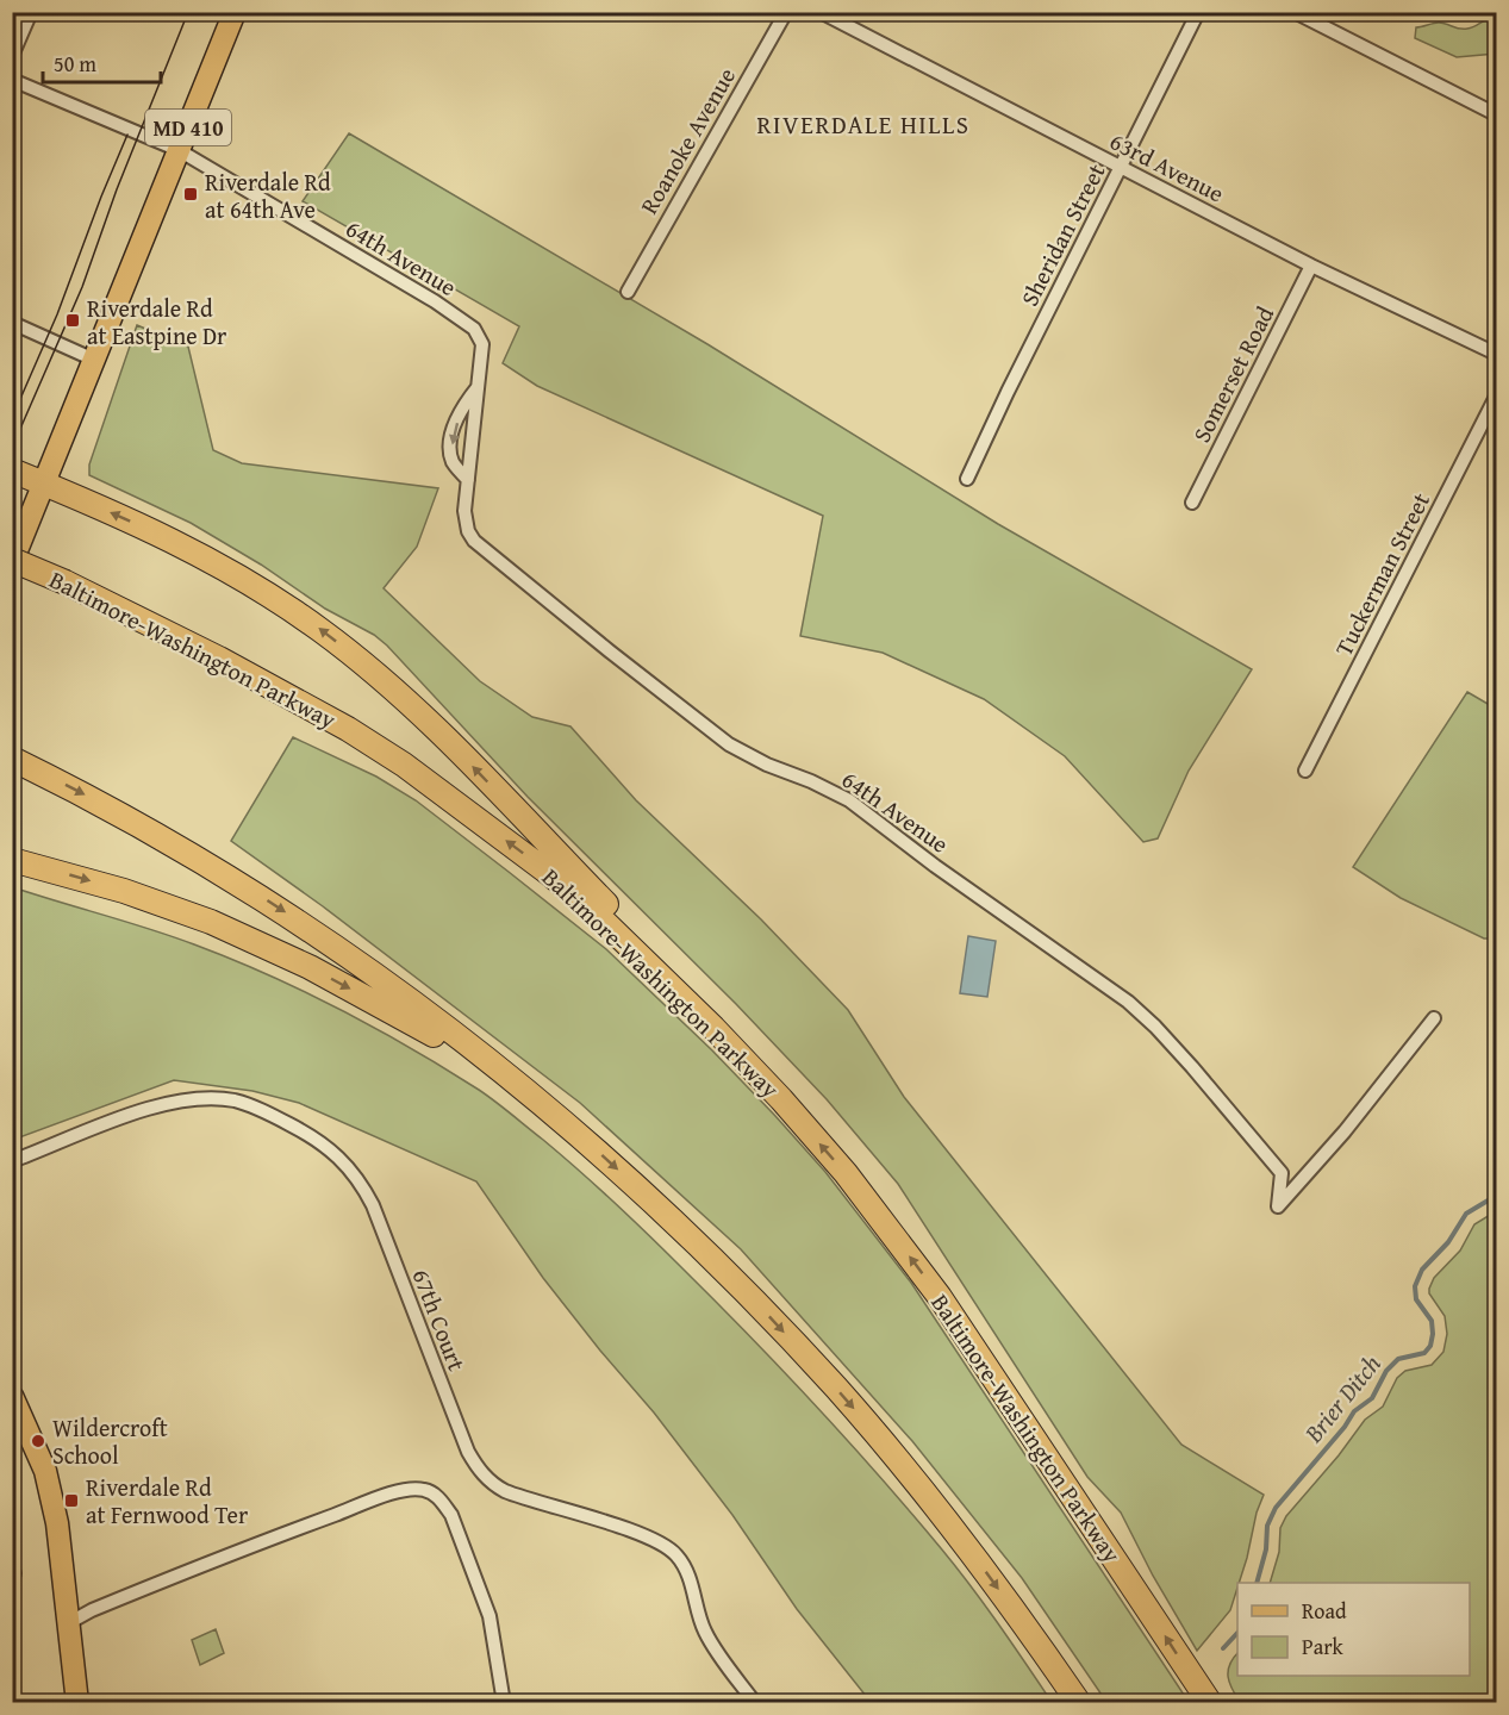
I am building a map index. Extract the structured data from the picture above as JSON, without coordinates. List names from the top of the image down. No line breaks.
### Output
{"streets":{"highway":["Baltimore-Washington Parkway"],"main road":["MD 410"],"street":["Roanoke Avenue","63rd Avenue","Sheridan Street","64th Avenue","Somerset Road","Tuckerman Street","67th Court"]},"crossings":[["MD 410","64th Avenue"],["MD 410","Baltimore-Washington Parkway"],["63rd Avenue","Sheridan Street"],["63rd Avenue","Somerset Road"]],"districts":["RIVERDALE HILLS"],"water":["Brier Ditch"],"places":{"transit":["Riverdale Rd at 64th Ave","Riverdale Rd at Eastpine Dr","Riverdale Rd at Fernwood Ter"],"other":["Wildercroft School"]},"legend":["Road","Park"],"scale_bar":"50 m"}
